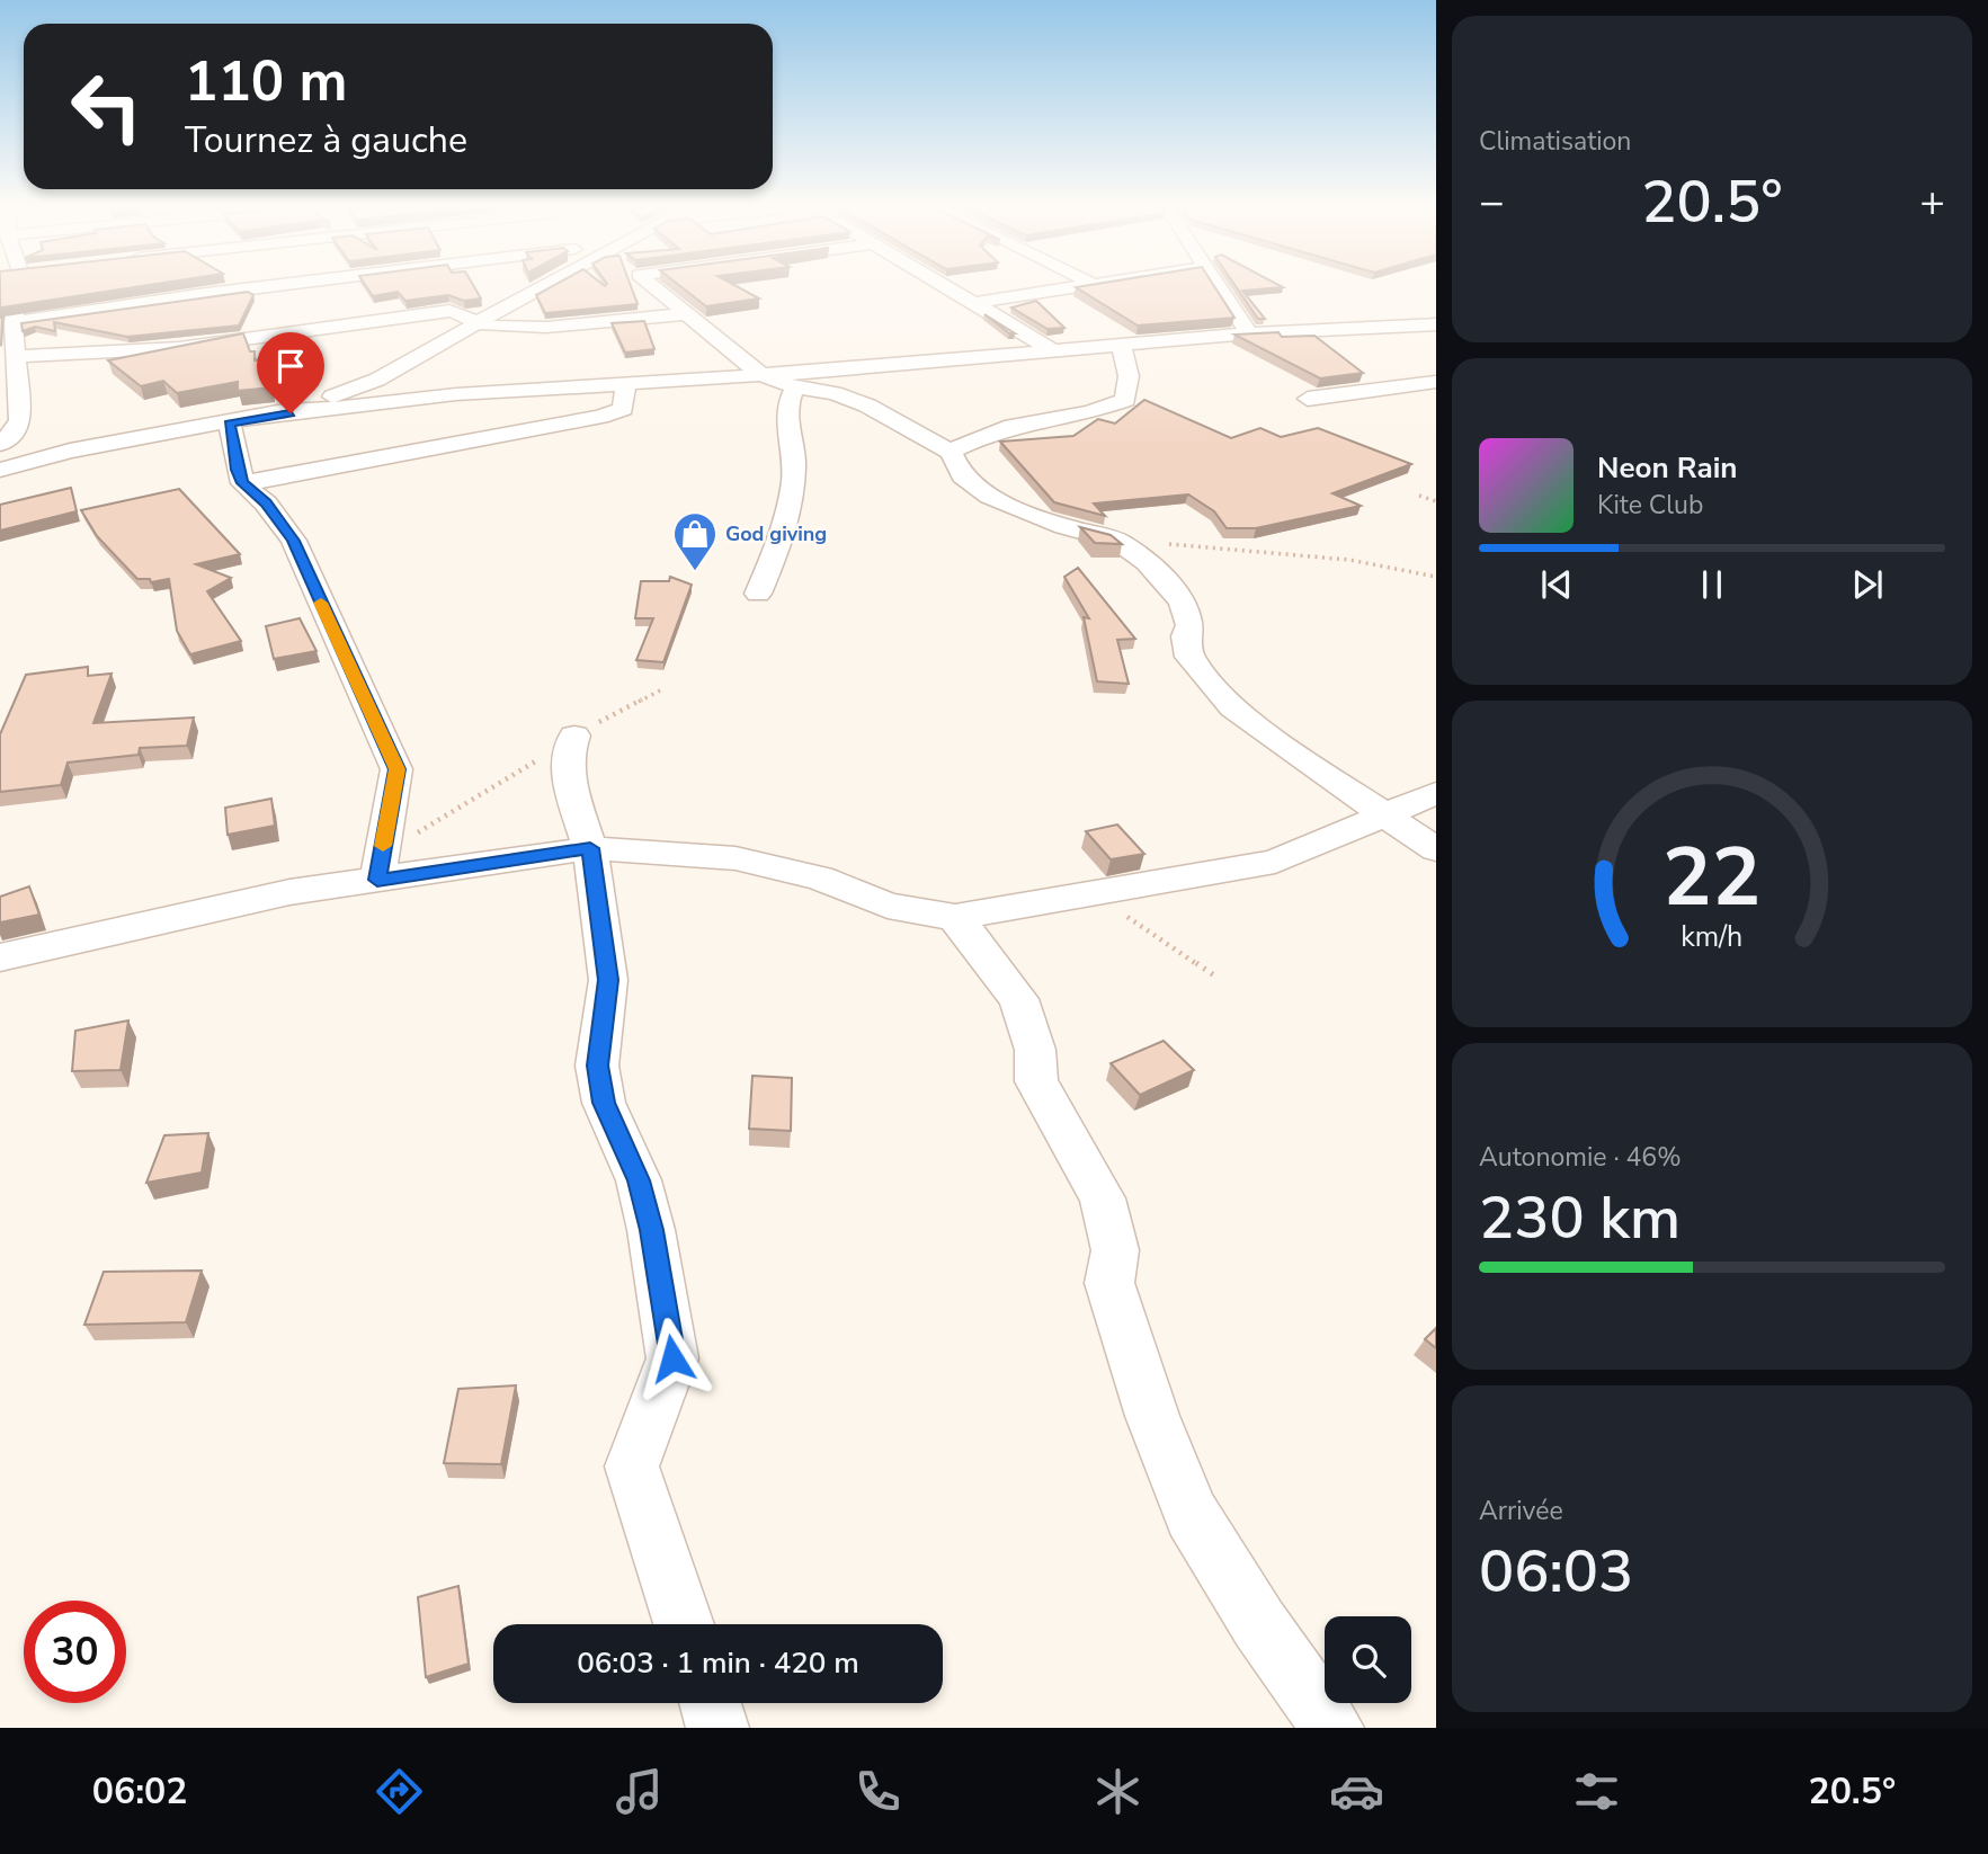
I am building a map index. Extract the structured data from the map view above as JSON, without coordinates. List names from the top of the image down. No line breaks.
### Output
{"places":{"shop":["God giving"]},"page":{"tile":["Climatisation",["Autonomie · 46%","230 km"],["Arrivée","06:03"]],"turn":["110 m","Tournez à gauche"],"heat":["−","20.5°","+"],"song":["Neon Rain","Kite Club"],"limit":"30","trip":"06:03 · 1 min · 420 m","tabs":["06:02","20.5°"],"gauge":["22","km/h"]}}
